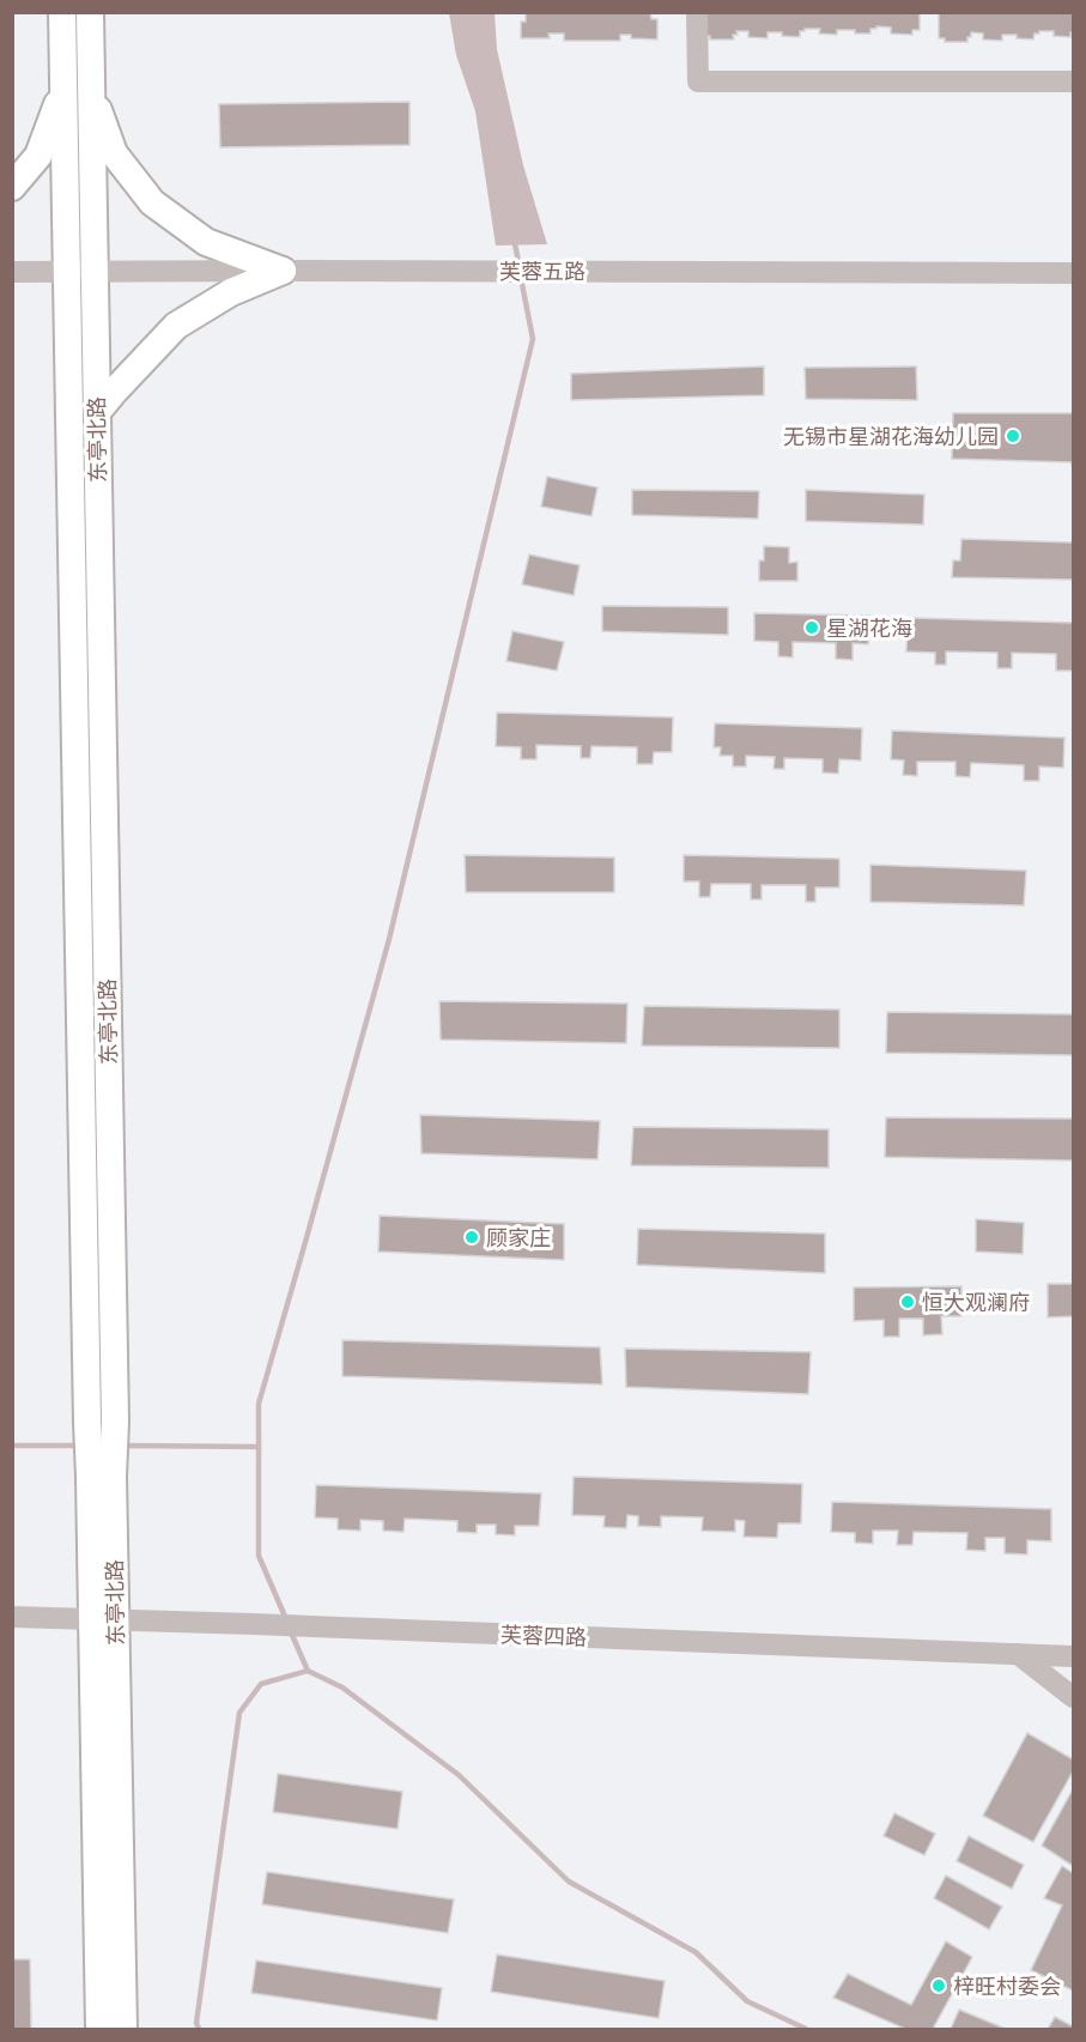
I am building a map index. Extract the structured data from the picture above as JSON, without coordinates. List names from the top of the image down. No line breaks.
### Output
{"streets":{"main road":["东亭北路"],"street":["芙蓉五路","芙蓉四路"]},"crossings":[["芙蓉五路","东亭北路"],["东亭北路","芙蓉四路"]],"places":["无锡市星湖花海幼儿园","星湖花海","顾家庄","恒大观澜府","梓旺村委会"]}
